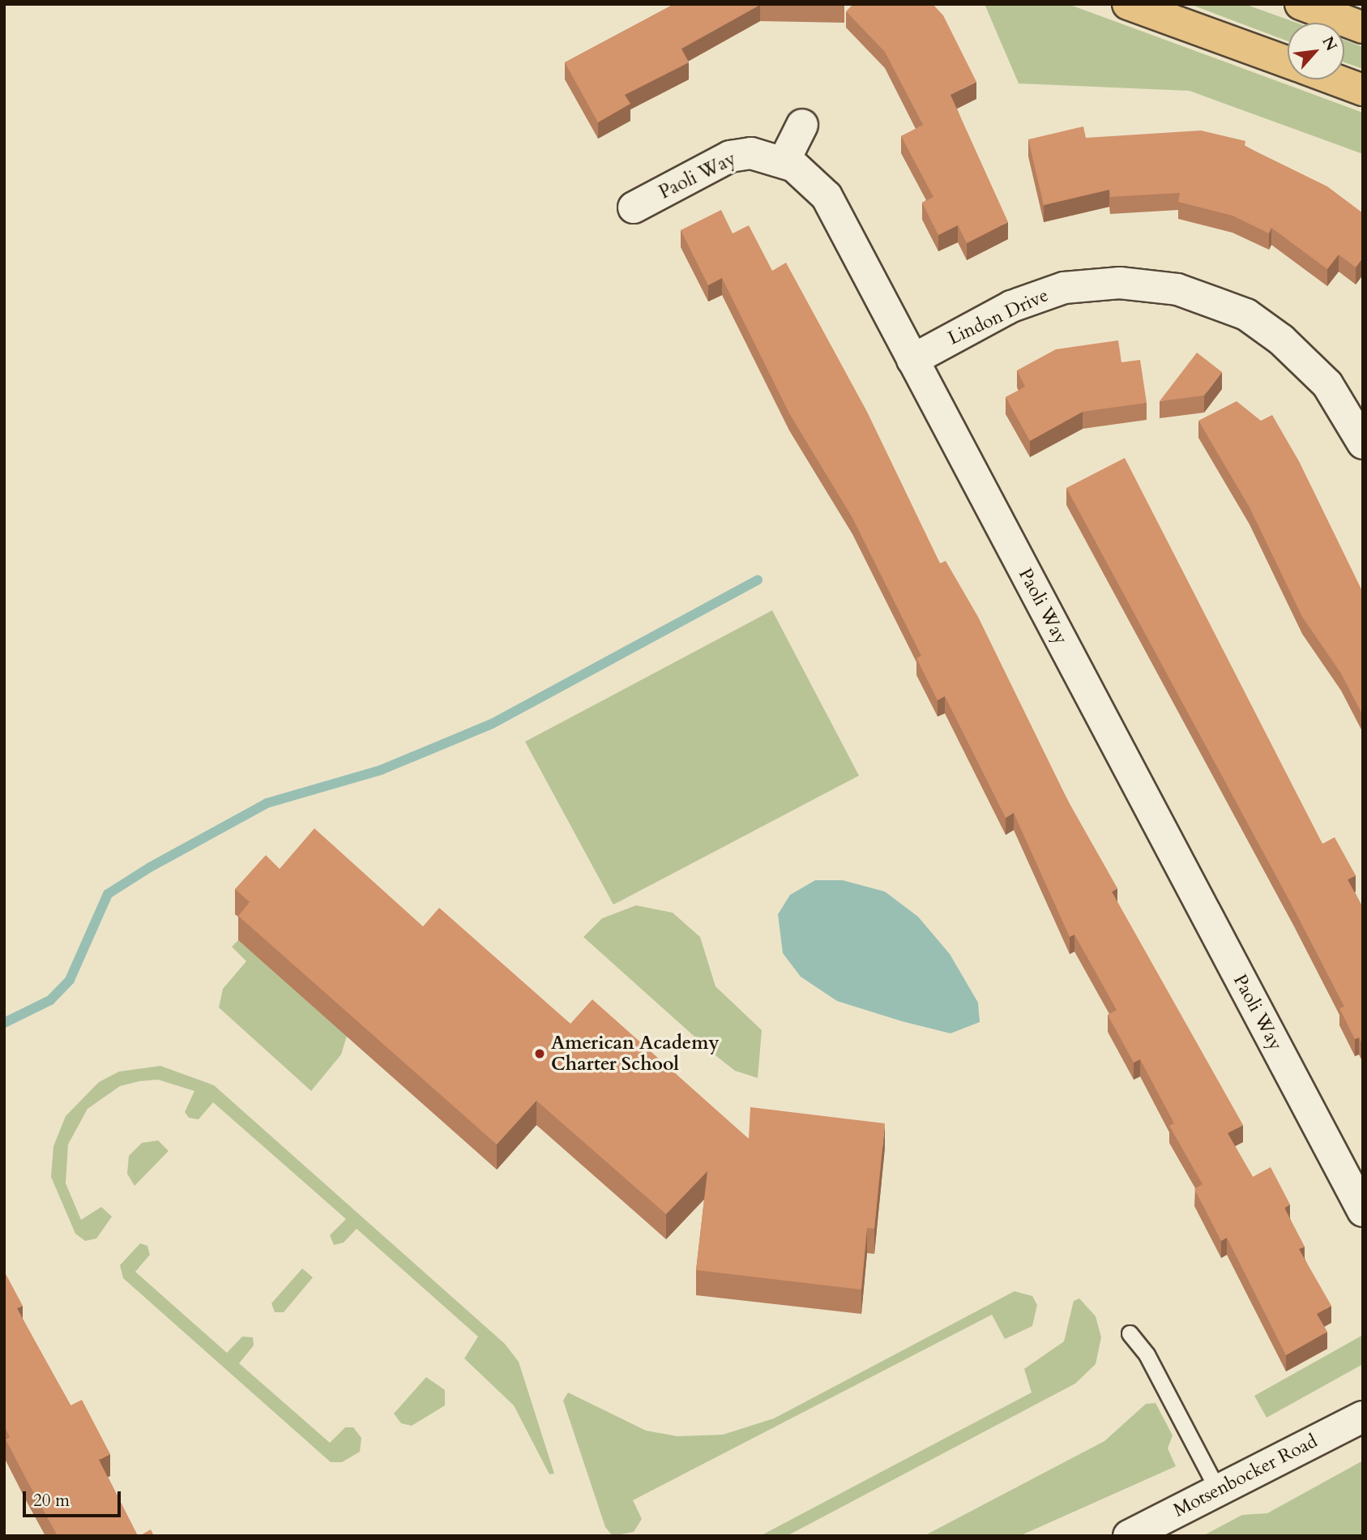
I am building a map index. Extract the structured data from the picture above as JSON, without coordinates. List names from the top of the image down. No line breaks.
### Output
{"streets":{"street":["Paoli Way","Lindon Drive","Motsenbocker Road"]},"crossings":[["Paoli Way","Lindon Drive"]],"places":["American Academy Charter School"],"scale_bar":"20 m","north":"top right"}
